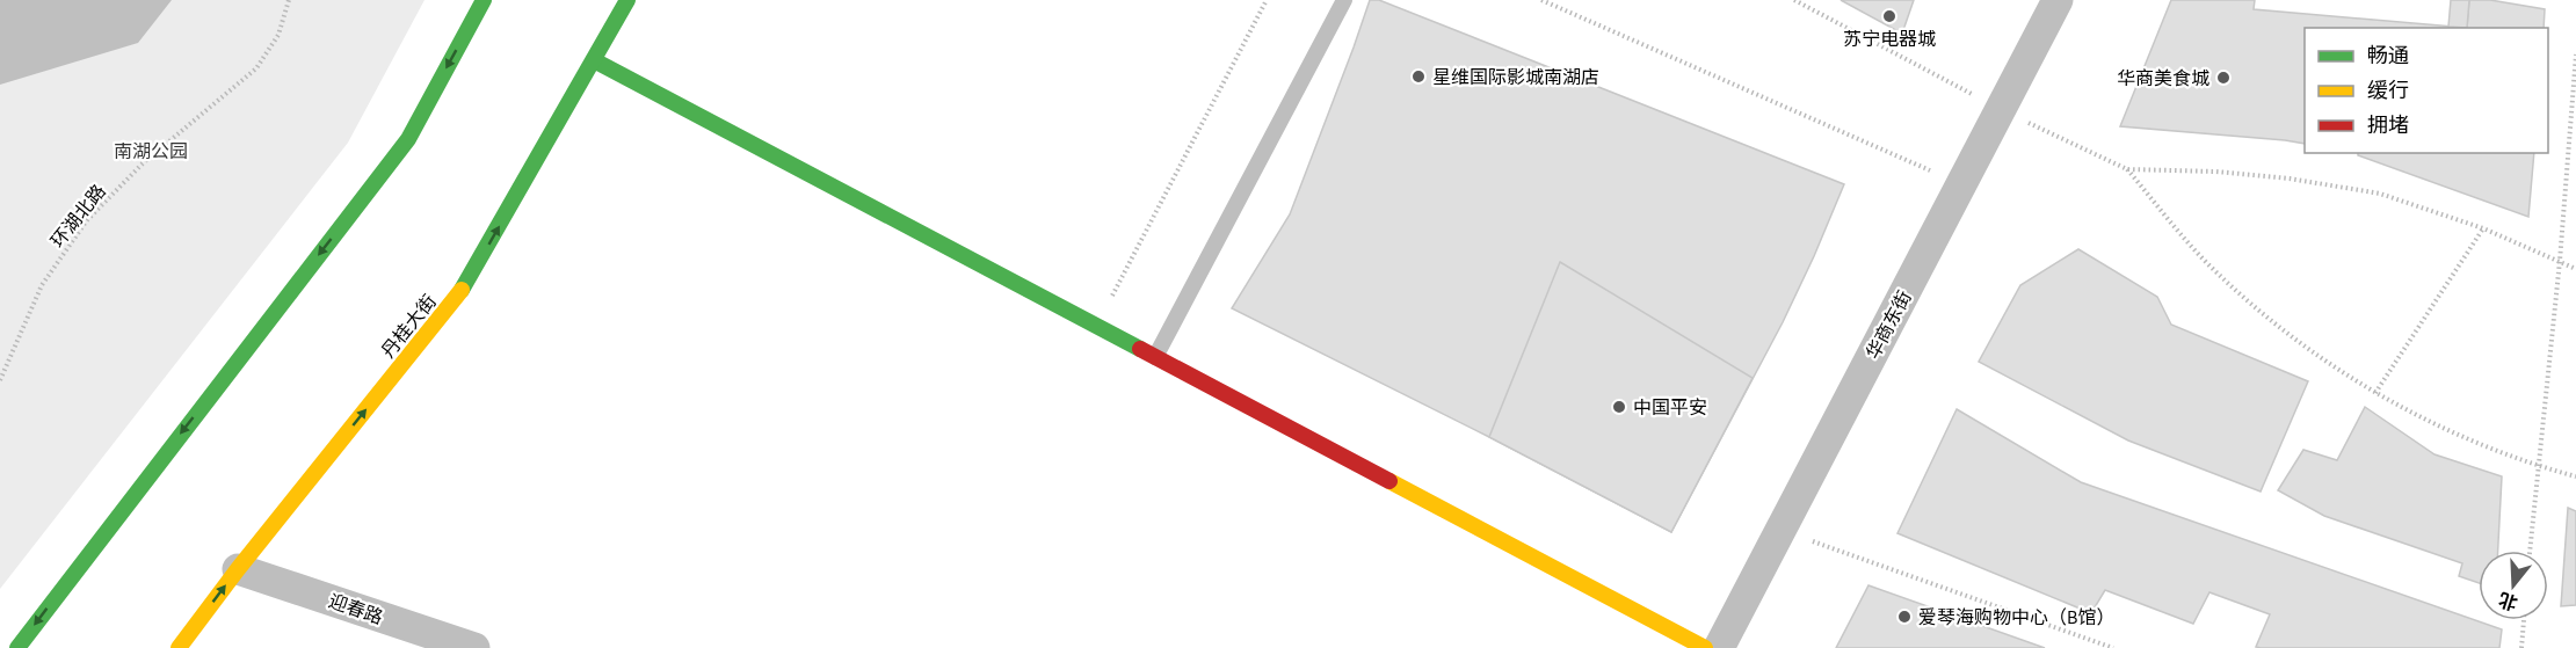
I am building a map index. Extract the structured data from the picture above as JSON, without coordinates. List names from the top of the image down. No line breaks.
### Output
{"streets":{"main road":["丹桂大街"],"street":["华商东街","迎春路"],"path":["环湖北路"]},"crossings":[["丹桂大街","迎春路"]],"parks":["南湖公园"],"places":["苏宁电器城","星维国际影城南湖店","华商美食城","中国平安","爱琴海购物中心（B馆）"],"legend":["畅通","缓行","拥堵"],"north":"bottom"}
